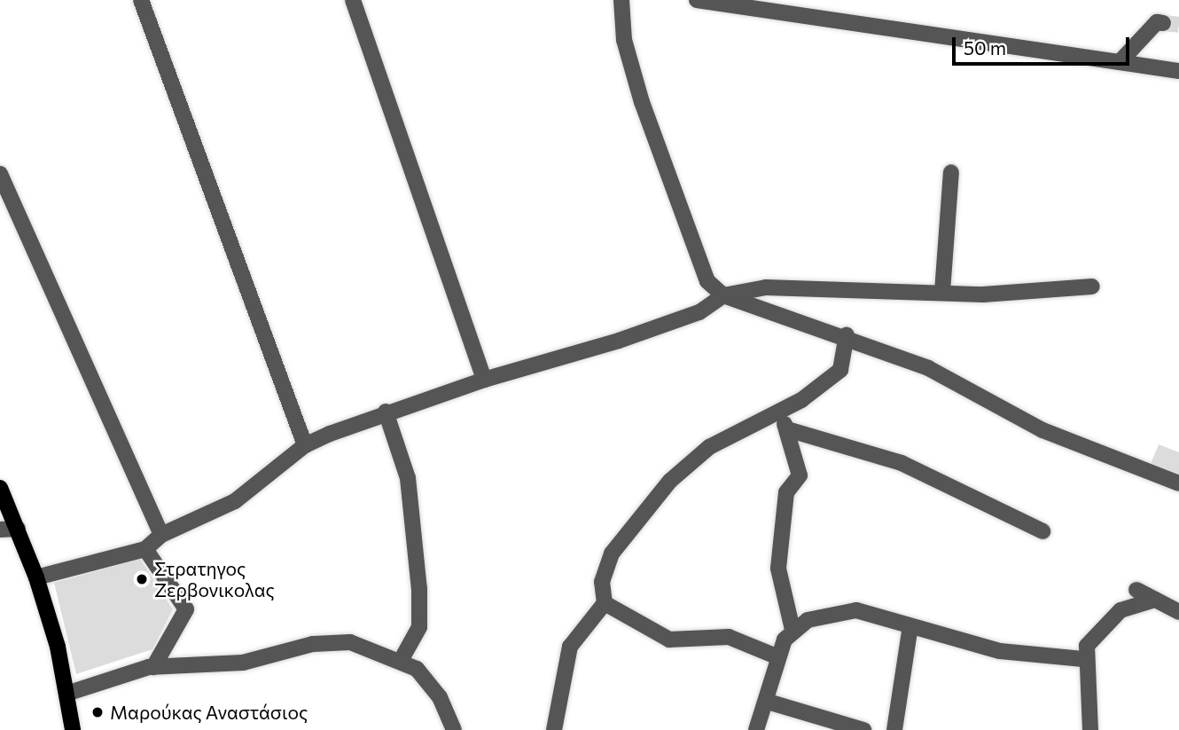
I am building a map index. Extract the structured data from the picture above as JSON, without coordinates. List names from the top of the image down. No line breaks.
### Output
{"places":["Στρατηγος Ζερβονικολας","Μαρούκας Αναστάσιος"],"scale_bar":"50 m"}
